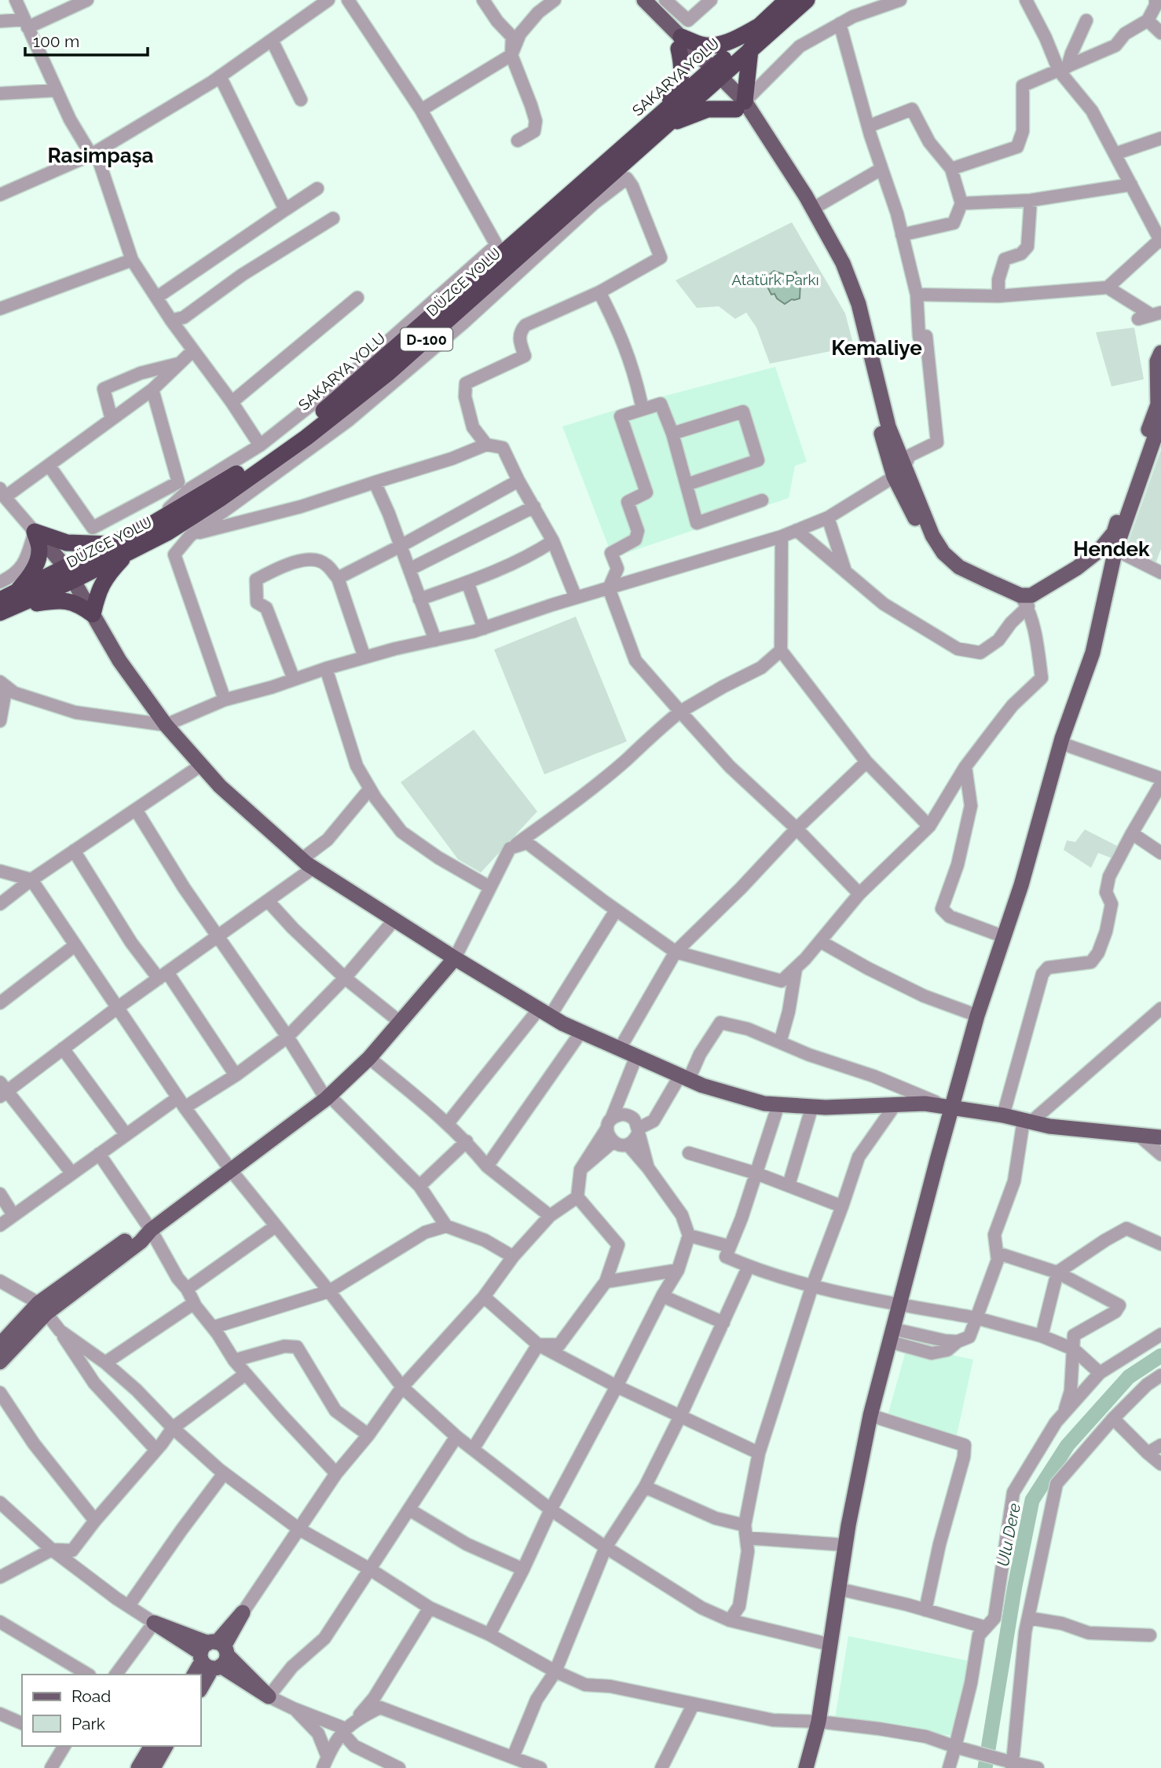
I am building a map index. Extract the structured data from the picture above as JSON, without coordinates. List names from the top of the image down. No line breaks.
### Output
{"streets":{"highway":["SAKARYA YOLU","DÜZCE YOLU","D-100"]},"crossings":[["SAKARYA YOLU","DÜZCE YOLU"]],"districts":["Rasimpaşa","Kemaliye","Hendek"],"water":["Ulu Dere"],"parks":["Atatürk Parkı"],"legend":["Road","Park"],"scale_bar":"100 m"}
